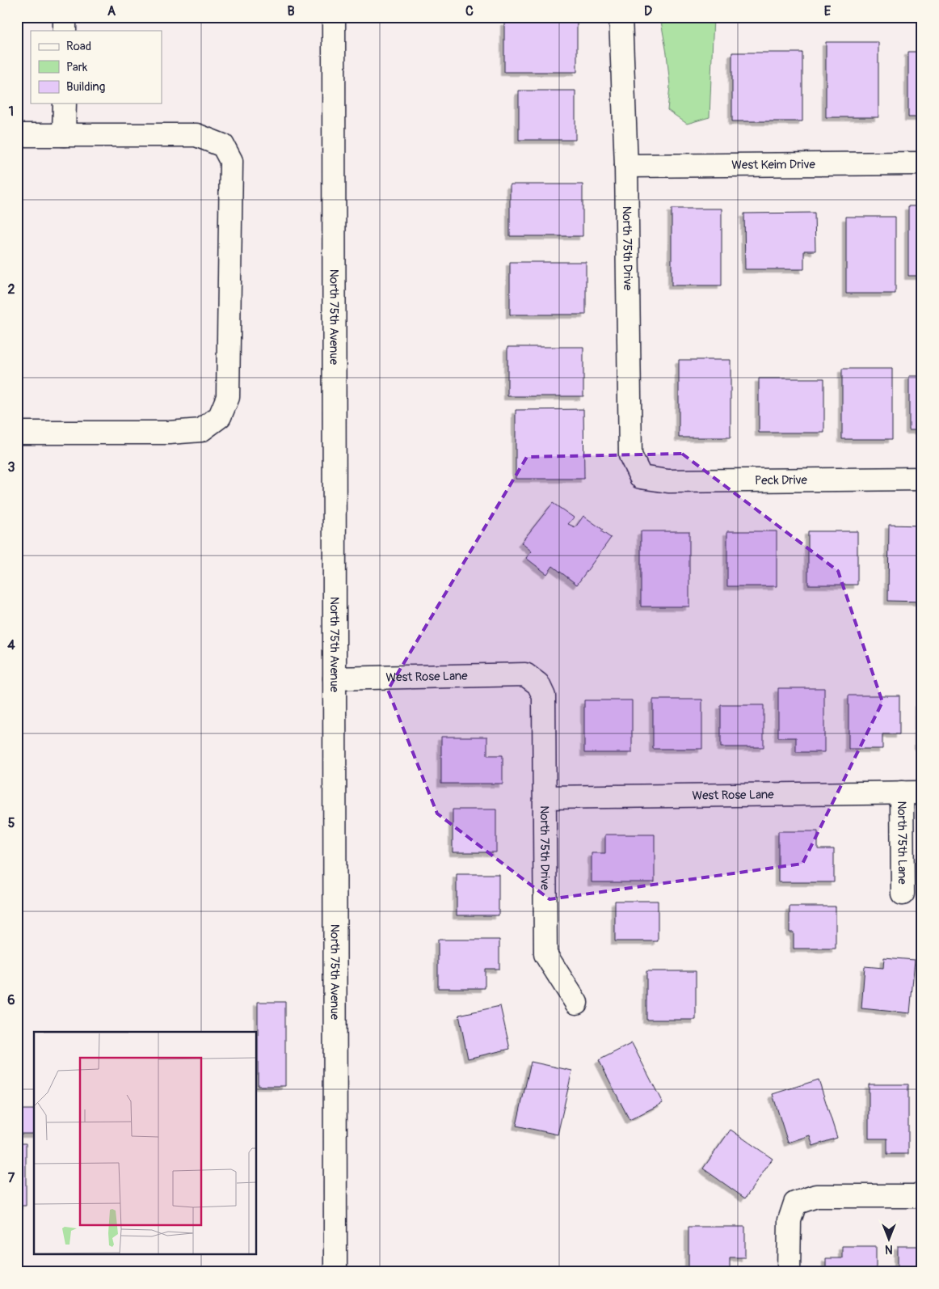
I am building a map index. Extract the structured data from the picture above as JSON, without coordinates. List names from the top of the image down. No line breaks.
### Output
{"streets":{"street":["West Keim Drive","North 75th Drive","North 75th Avenue","Peck Drive","West Rose Lane","North 75th Lane"]},"crossings":[["West Keim Drive","North 75th Drive"],["North 75th Drive","Peck Drive"],["North 75th Drive","West Rose Lane"],["North 75th Avenue","West Rose Lane"],["West Rose Lane","North 75th Lane"]],"legend":["Road","Park","Building"],"north":"bottom","grid":{"columns":["A","B","C","D","E"],"rows":["1","2","3","4","5","6","7"]}}
